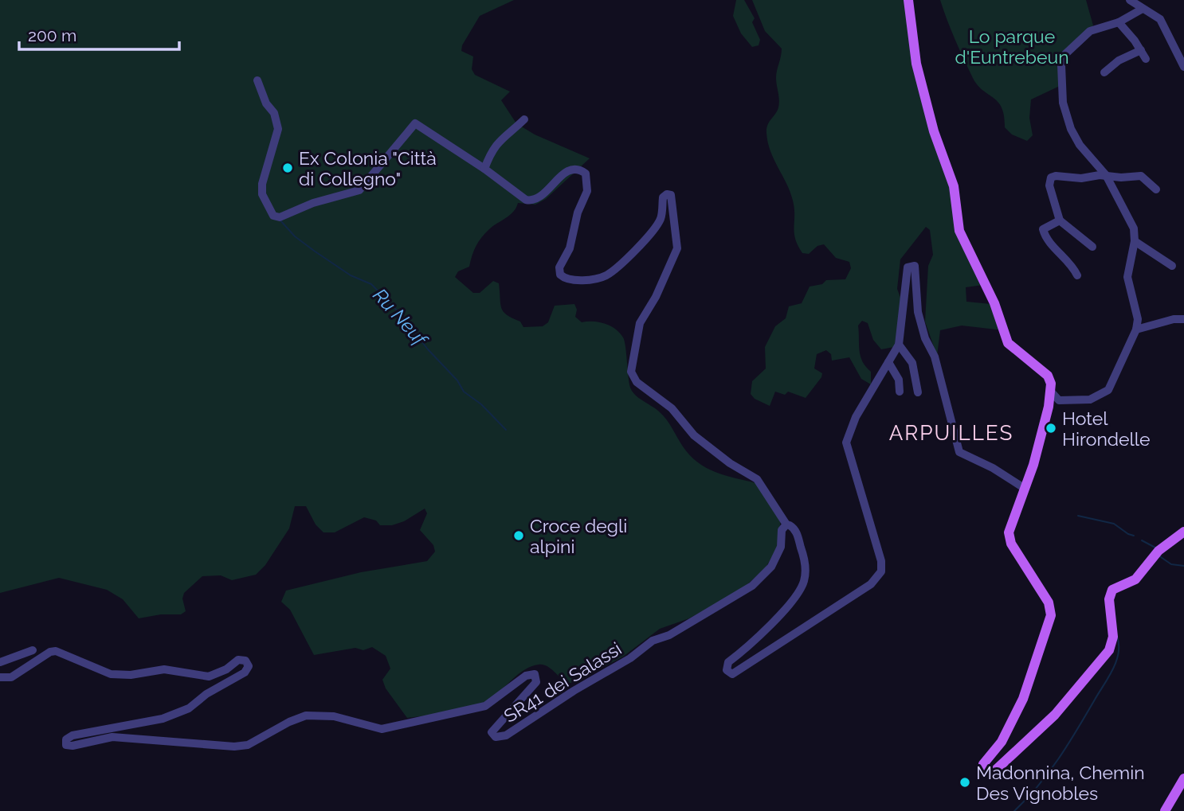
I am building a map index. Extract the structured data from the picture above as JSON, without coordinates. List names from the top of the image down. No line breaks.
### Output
{"streets":{"street":["SR41 dei Salassi"]},"districts":["ARPUILLES"],"water":["Ru Neuf"],"parks":["Lo parque d'Euntrebeun"],"places":["Ex Colonia \"Città di Collegno\"","Hotel Hirondelle","Croce degli alpini","Madonnina, Chemin Des Vignobles"],"scale_bar":"200 m"}
